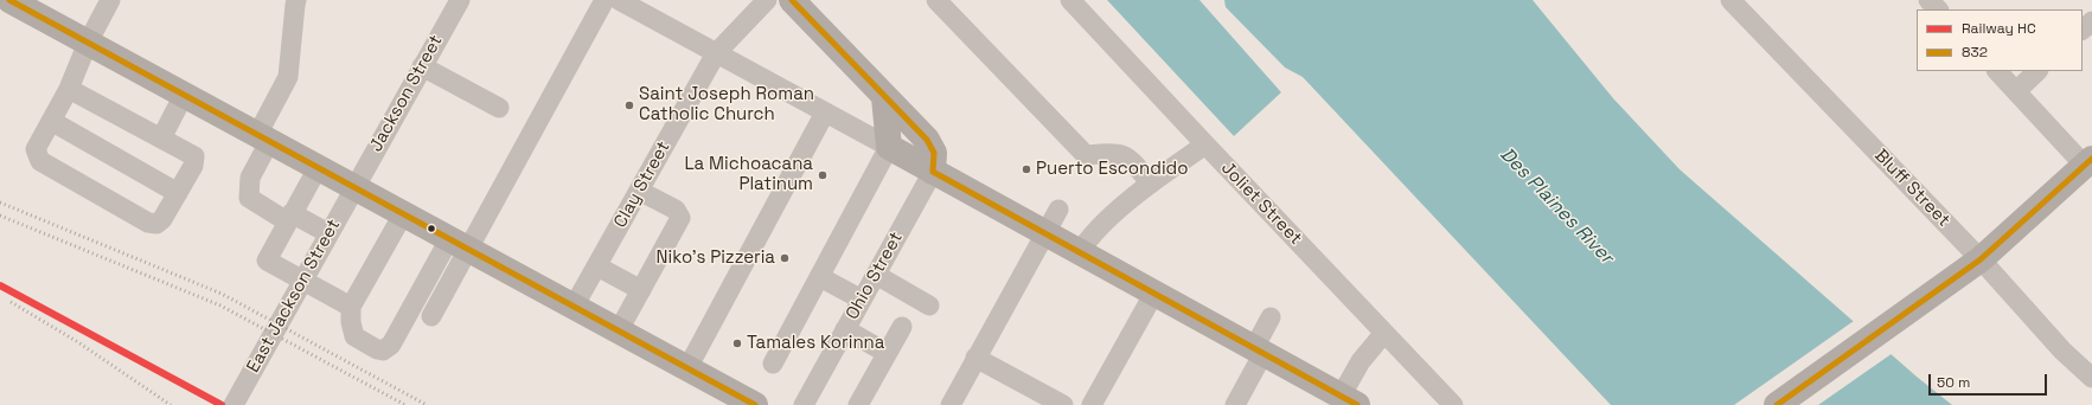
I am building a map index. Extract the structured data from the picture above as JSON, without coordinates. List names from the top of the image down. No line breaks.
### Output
{"streets":{"street":["Jackson Street","Clay Street","Bluff Street","Joliet Street","Ohio Street","East Jackson Street"]},"crossings":[["Jackson Street","East Jackson Street"]],"water":["Des Plaines River"],"places":["Saint Joseph Roman Catholic Church","Puerto Escondido","La Michoacana Platinum","Niko's Pizzeria","Tamales Korinna"],"lines":["transit line 832","rail line HC"],"legend":["Railway HC","832"],"scale_bar":"50 m"}
